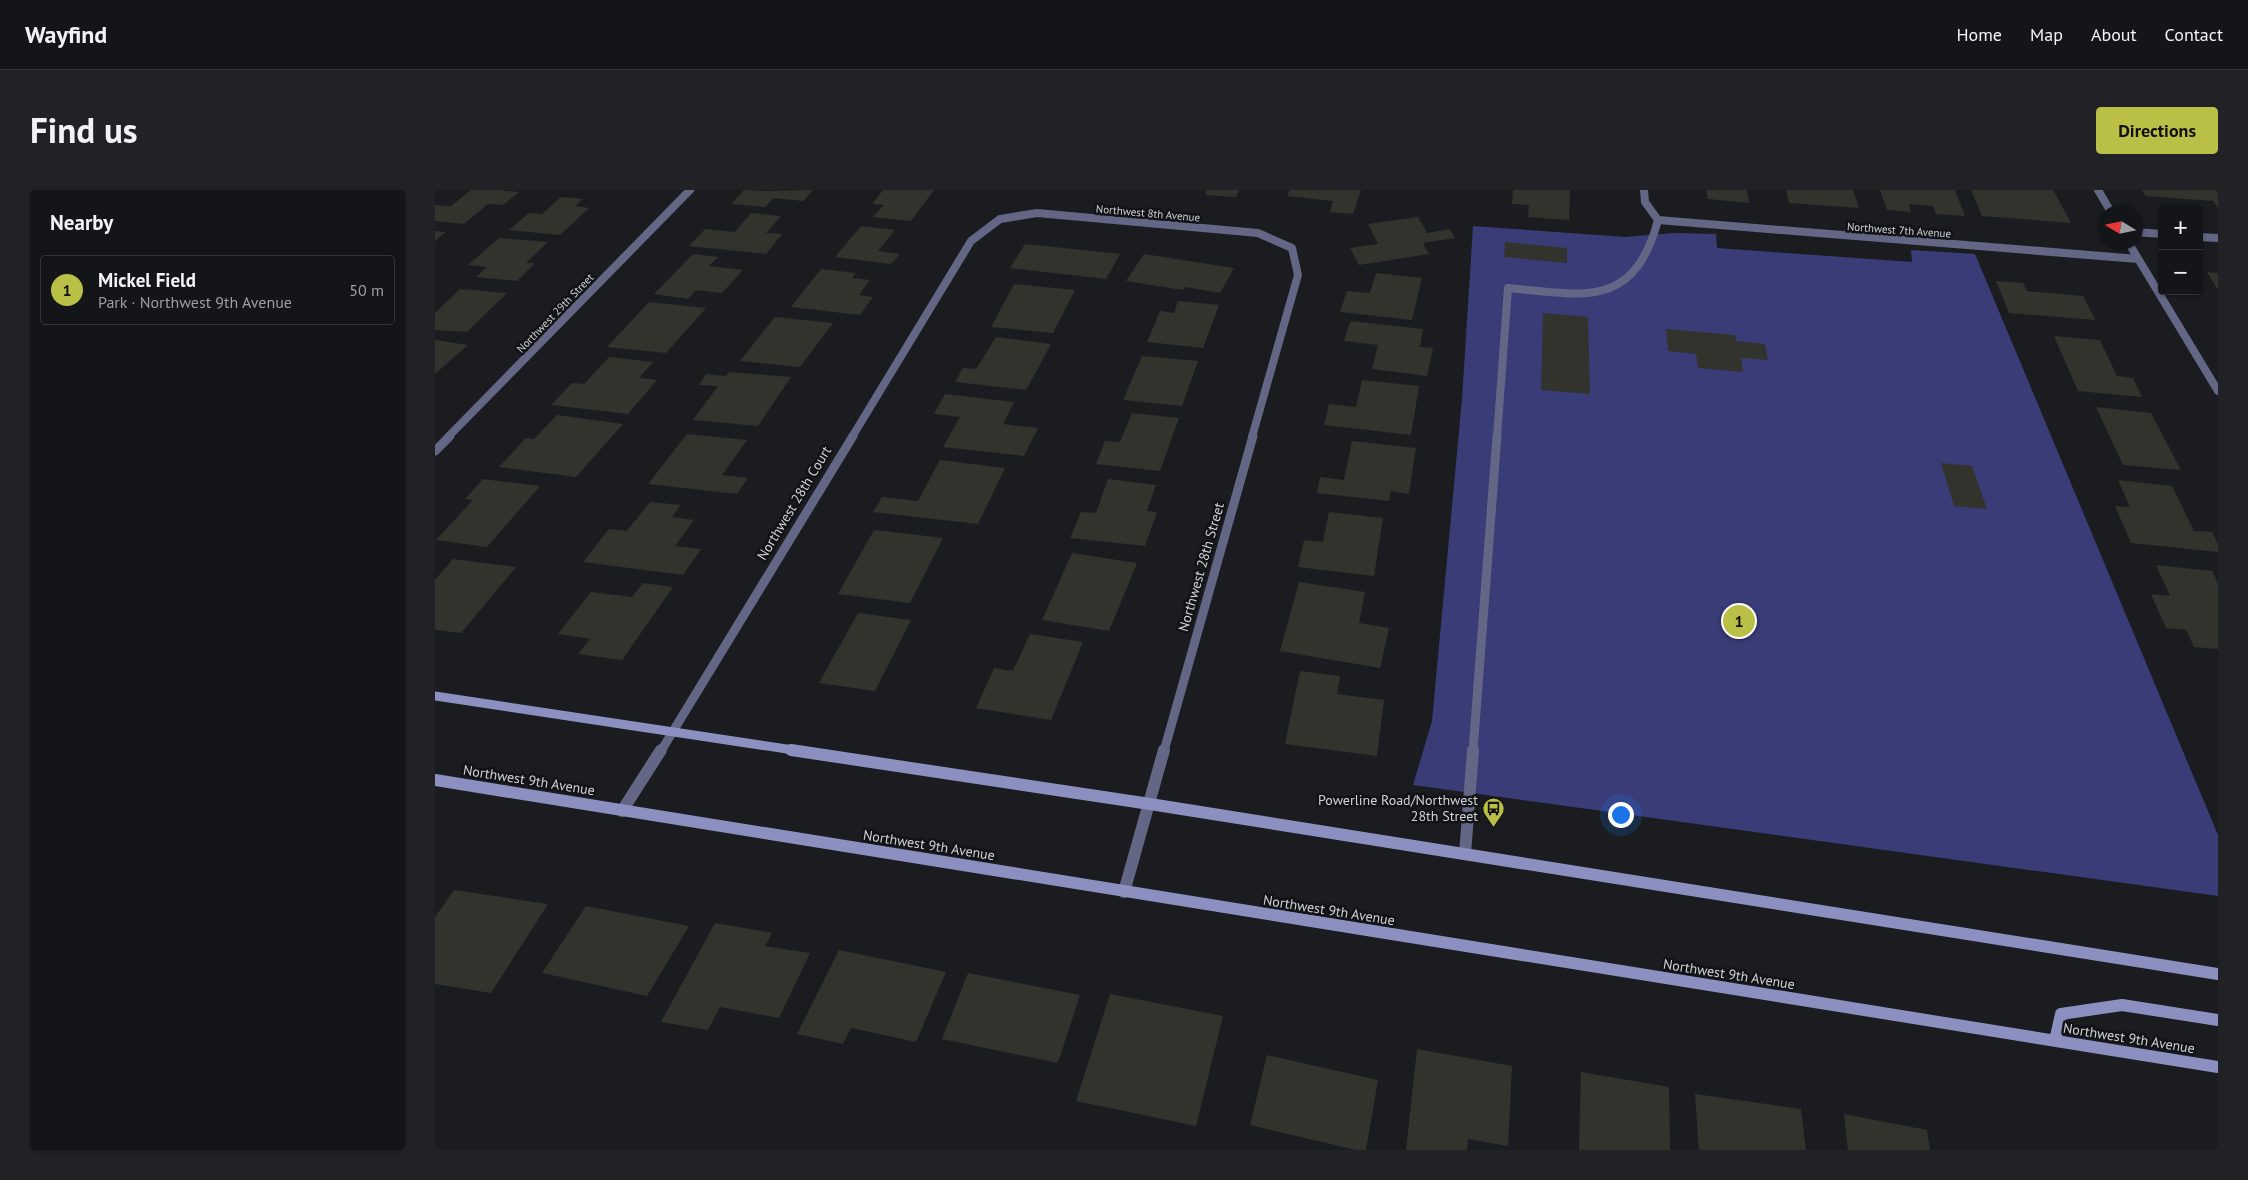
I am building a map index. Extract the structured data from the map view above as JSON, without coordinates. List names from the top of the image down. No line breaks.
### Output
{"streets":{"main road":["Northwest 9th Avenue"],"street":["Northwest 8th Avenue","Northwest 7th Avenue","Northwest 29th Street","Northwest 28th Court","Northwest 28th Street"]},"crossings":[["Northwest 8th Avenue","Northwest 28th Court"],["Northwest 8th Avenue","Northwest 28th Street"],["Northwest 28th Court","Northwest 9th Avenue"],["Northwest 28th Street","Northwest 9th Avenue"]],"places":{"bus stop":["Powerline Road/Northwest 28th Street"]},"north":"left","page":{"header":"Wayfind","nav":["Home","Map","About","Contact"],"title":"Find us","buttons":"Directions","heading":"Nearby","map_buttons":["+","−"],"list":[{"mark":"1","name":"Mickel Field","note":"Park · Northwest 9th Avenue","value":"50 m"}],"pins":"1"}}
